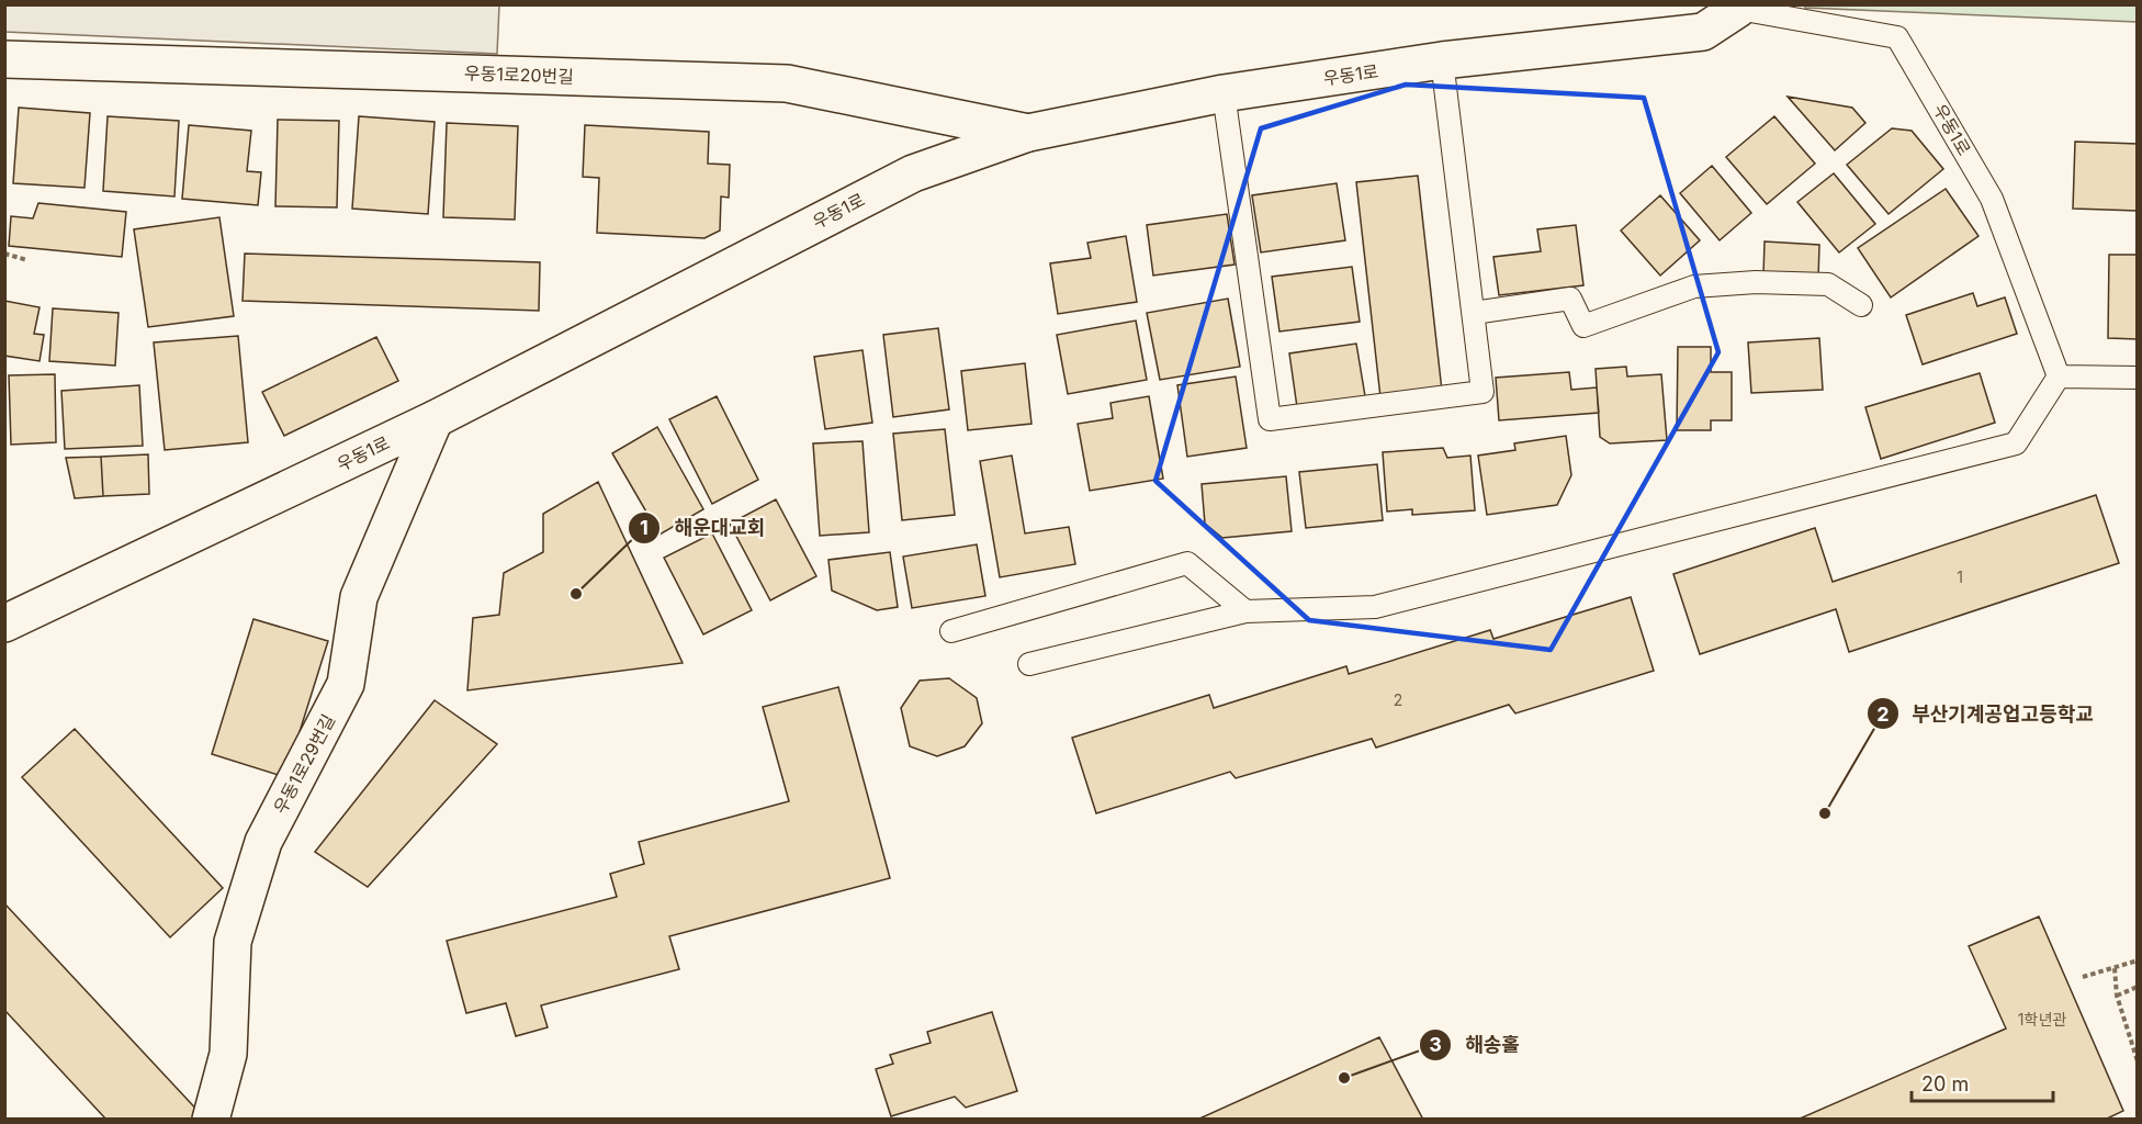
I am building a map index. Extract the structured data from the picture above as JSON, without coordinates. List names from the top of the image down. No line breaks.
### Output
{"streets":{"street":["우동1로20번길","우동1로","우동1로29번길"]},"crossings":[["우동1로20번길","우동1로"],["우동1로","우동1로29번길"]],"places":["해운대교회","부산기계공업고등학교","해송홀"],"house_numbers":["1","2","1학년관"],"scale_bar":"20 m"}
